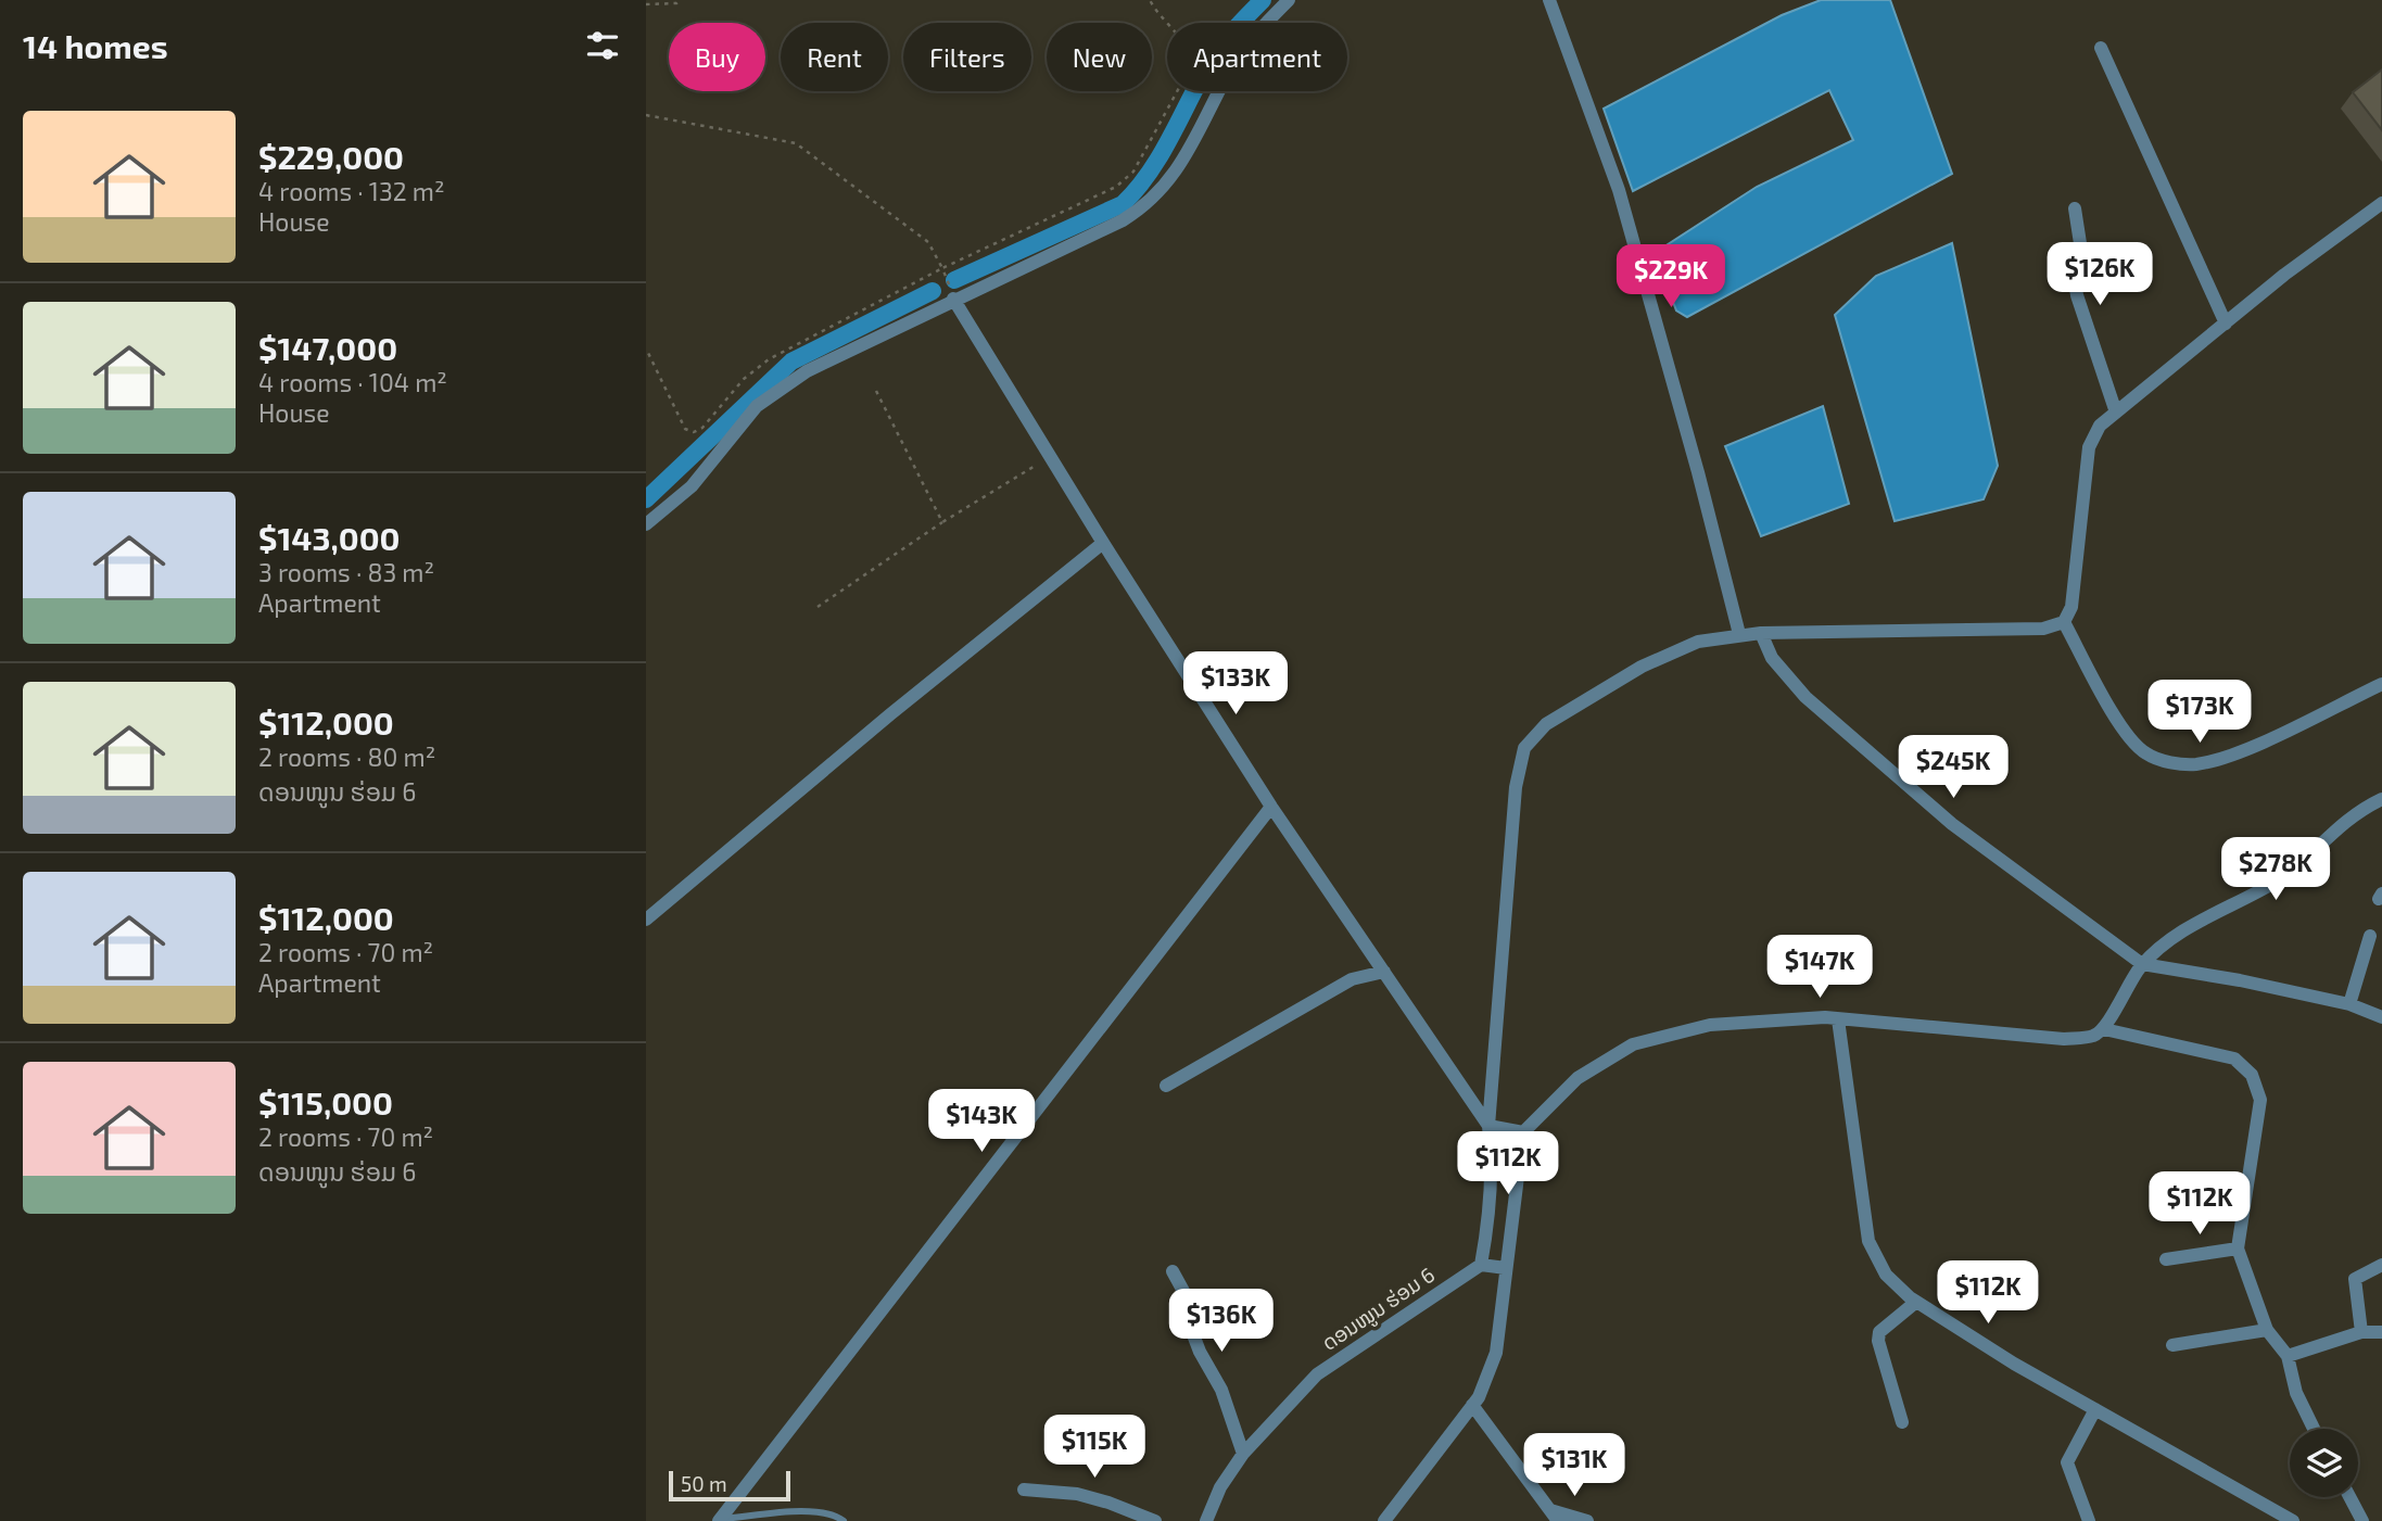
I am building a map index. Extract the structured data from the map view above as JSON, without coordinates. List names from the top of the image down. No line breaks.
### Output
{"streets":{"street":["ດອນໜູນ ຮ່ອມ 6"]},"scale_bar":"50 m","page":{"heading":"14 homes","chip":["Buy","Rent","Filters","New","Apartment"],"list":[{"name":"$229,000","note":"4 rooms · 132 m² · House"},{"name":"$147,000","note":"4 rooms · 104 m² · House"},{"name":"$143,000","note":"3 rooms · 83 m² · Apartment"},{"name":"$112,000","note":"2 rooms · 80 m² · ດອນໜູນ ຮ່ອມ 6"},{"name":"$112,000","note":"2 rooms · 70 m² · Apartment"},{"name":"$115,000","note":"2 rooms · 70 m² · ດອນໜູນ ຮ່ອມ 6"}],"price":["$126K","$229K","$133K","$173K","$245K","$278K","$147K","$143K","$112K","$112K","$112K","$136K","$115K","$131K"],"scale":"50 m"}}
